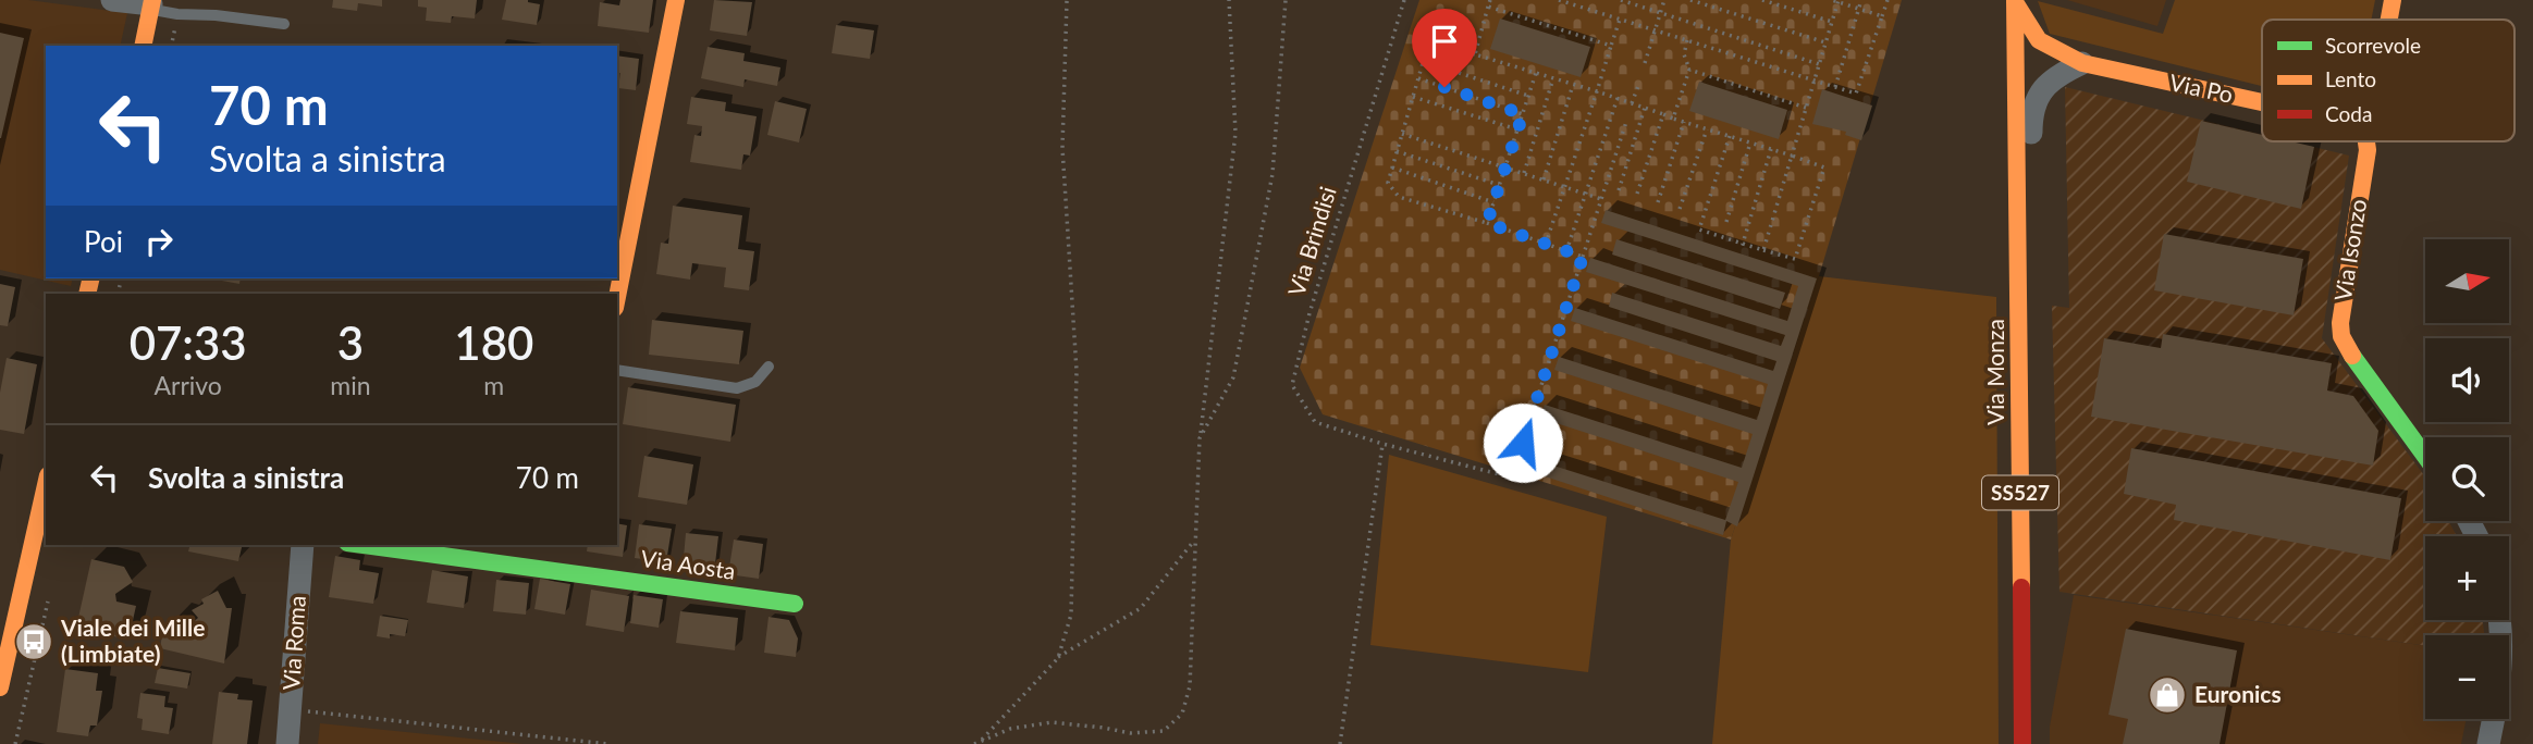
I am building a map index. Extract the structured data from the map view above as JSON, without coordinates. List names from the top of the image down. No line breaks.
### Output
{"streets":{"street":["Via Po","Via Isonzo","Via Monza","SS527","Via Aosta","Via Roma"],"path":["Via Brindisi"]},"crossings":[["Via Po","Via Monza"]],"places":{"bus stop":["Viale dei Mille (Limbiate)"],"shop":["Euronics"]},"legend":["Scorrevole","Lento","Coda"],"north":"right","page":{"turn":["70 m","Svolta a sinistra"],"then":"Poi","map_buttons":["+","−"],"eta":["07:33","Arrivo","3","min","180","m"],"list":[{"name":"Svolta a sinistra","value":"70 m"}]}}
